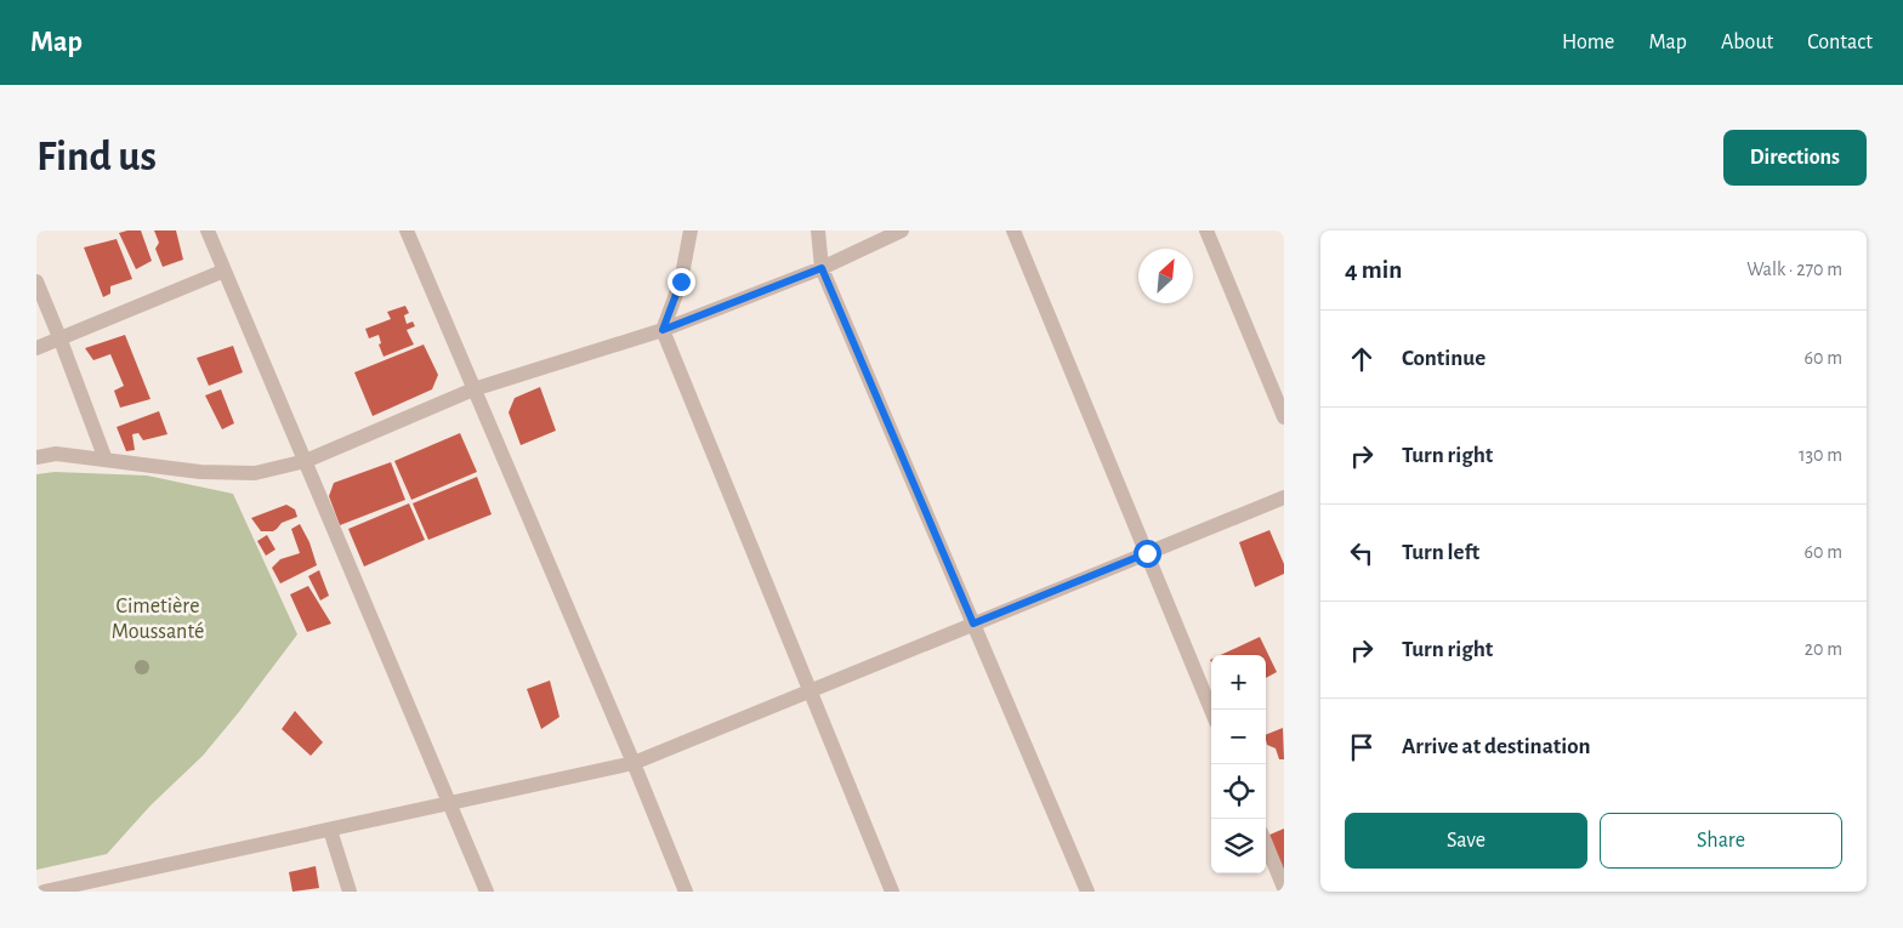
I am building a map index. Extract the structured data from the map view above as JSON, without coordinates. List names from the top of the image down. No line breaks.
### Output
{"parks":["Cimetière Moussanté"],"north":"top right","page":{"header":"Map","nav":["Home","Map","About","Contact"],"buttons":["Directions",["Save","Share"]],"title":"Find us","heading":["4 min","Walk · 270 m"],"list":[["Continue","60 m"],["Turn right","130 m"],["Turn left","60 m"],["Turn right","20 m"],"Arrive at destination"],"map_buttons":["+","−"]}}
